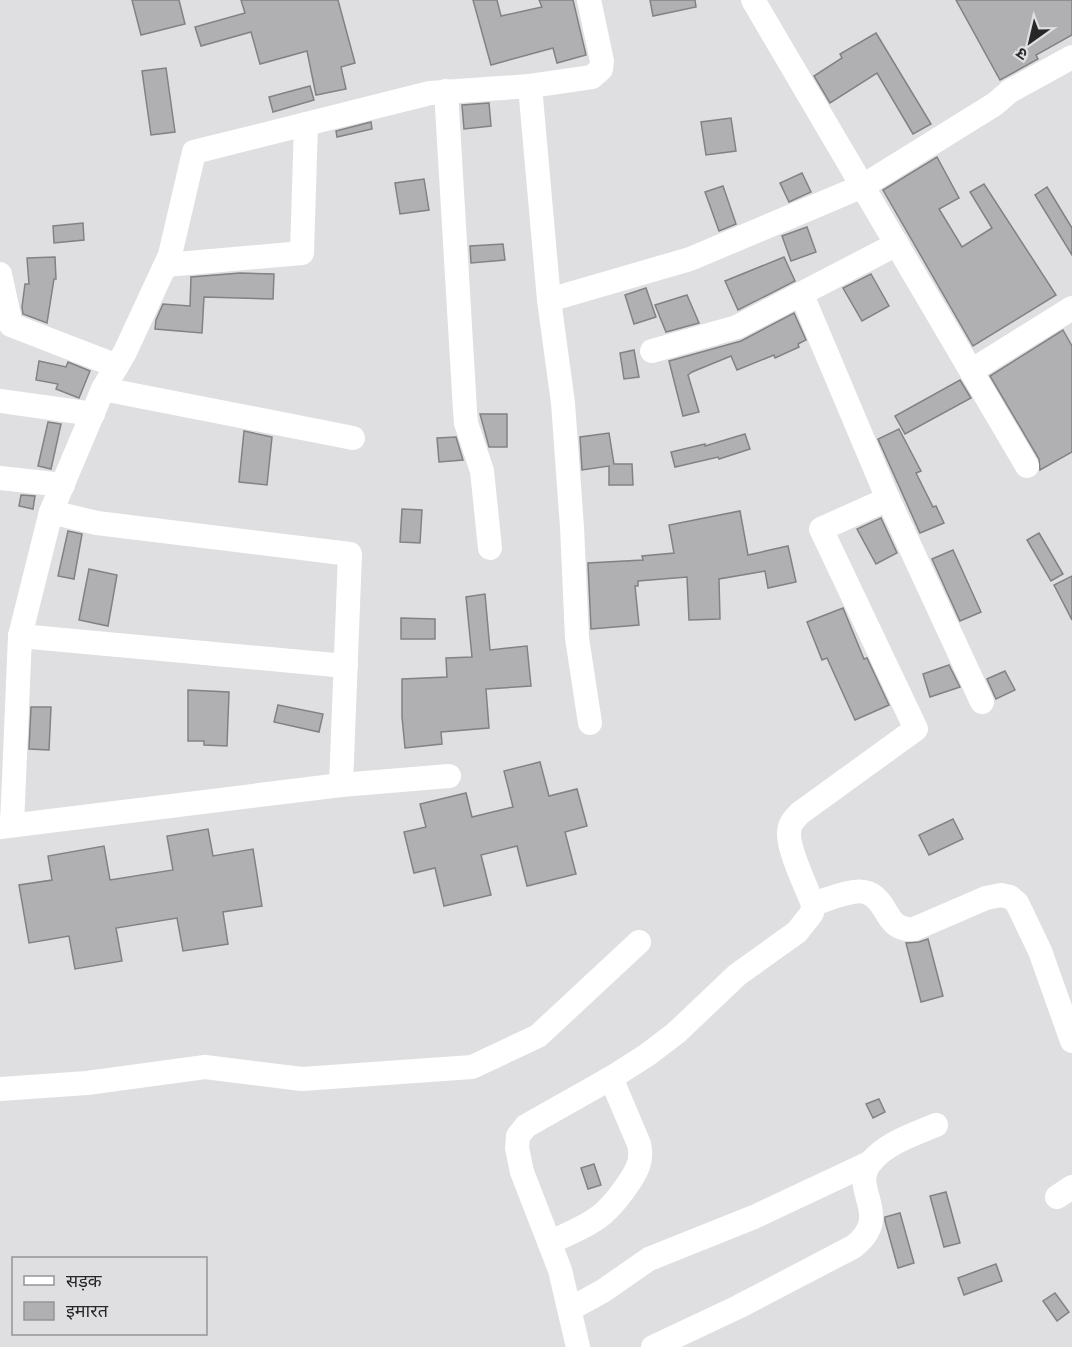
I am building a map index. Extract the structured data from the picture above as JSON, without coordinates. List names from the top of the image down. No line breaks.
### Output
{"legend":["सड़क","इमारत"],"north":"bottom left"}
